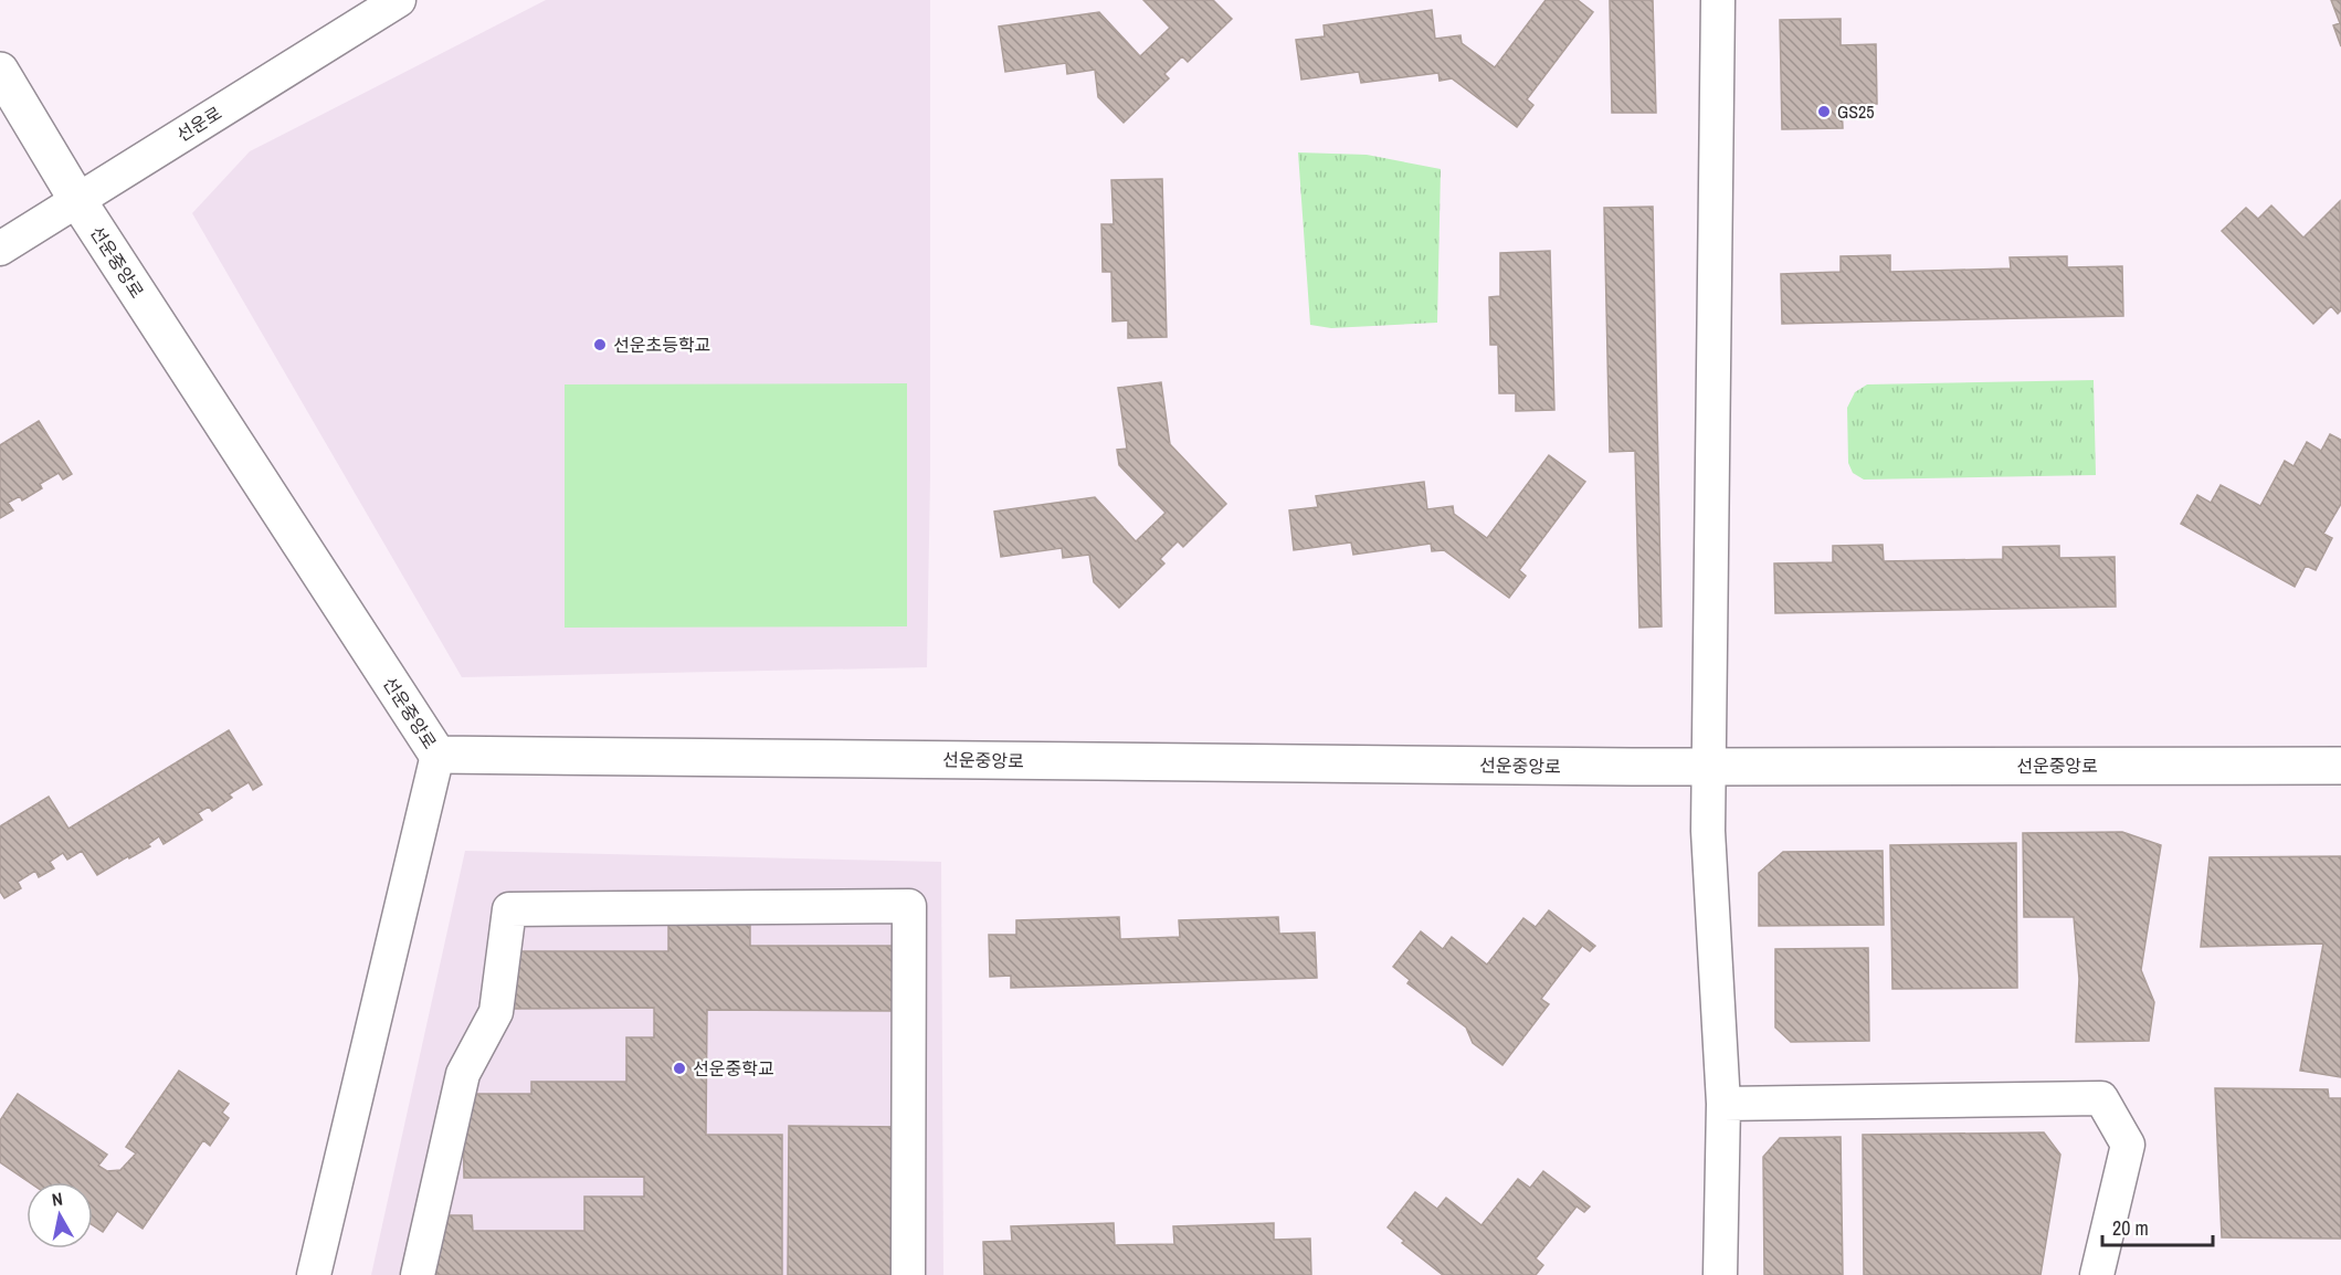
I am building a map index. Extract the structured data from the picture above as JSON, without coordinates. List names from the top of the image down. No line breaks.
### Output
{"streets":{"street":["선운로","선운중앙로"]},"crossings":[["선운로","선운중앙로"]],"places":["GS25","선운초등학교","선운중학교"],"scale_bar":"20 m","north":"top"}
